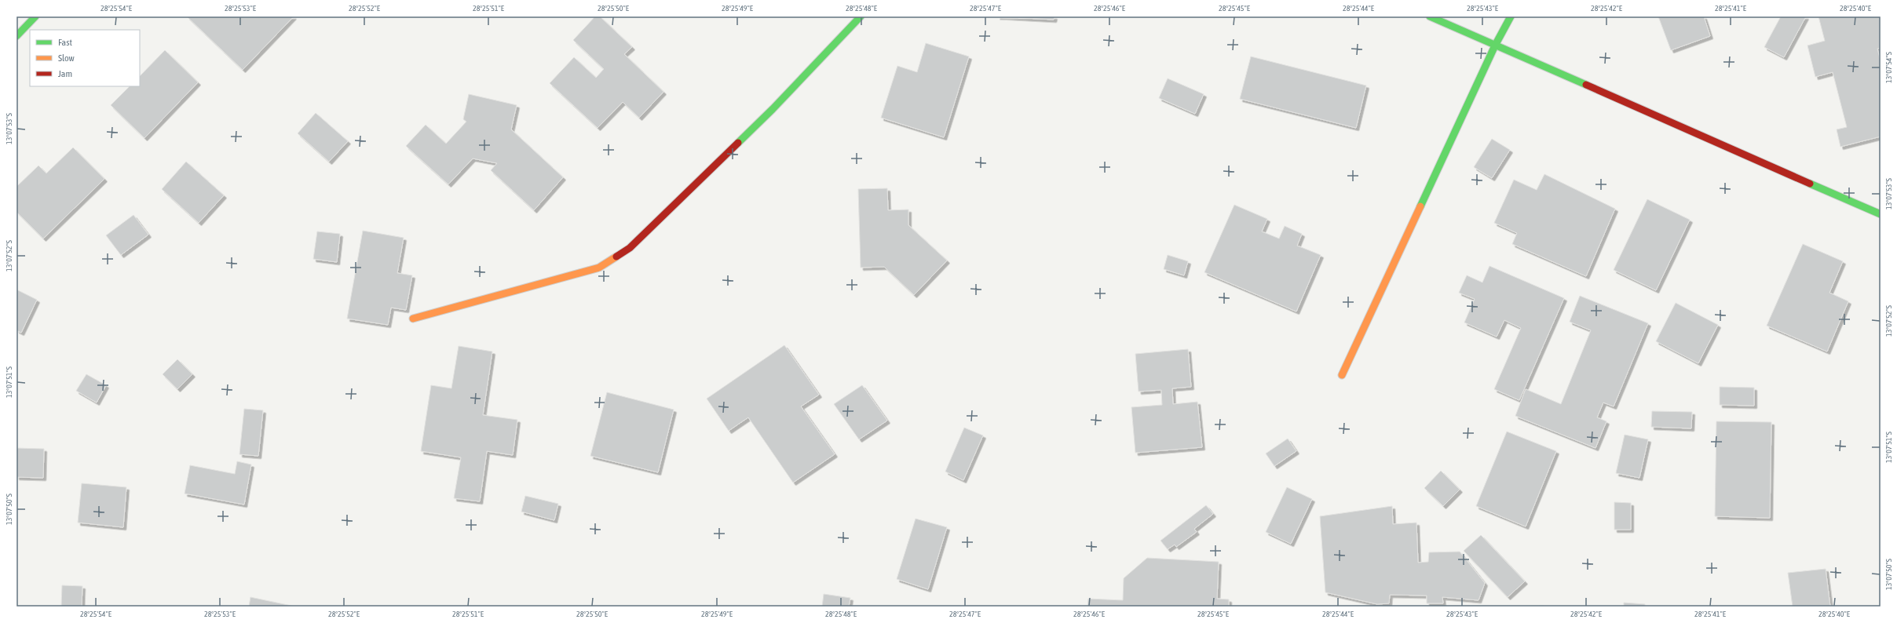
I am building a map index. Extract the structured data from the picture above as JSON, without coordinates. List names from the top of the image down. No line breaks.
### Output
{"legend":["Fast","Slow","Jam"],"coordinates":["28°25'54\"E","28°25'53\"E","28°25'52\"E","28°25'51\"E","28°25'50\"E","28°25'49\"E","28°25'48\"E","28°25'47\"E","28°25'46\"E","28°25'45\"E","28°25'44\"E","28°25'43\"E","28°25'42\"E","28°25'41\"E","28°25'40\"E","13°07'54\"S","13°07'53\"S","13°07'52\"S","13°07'51\"S","13°07'50\"S"]}
